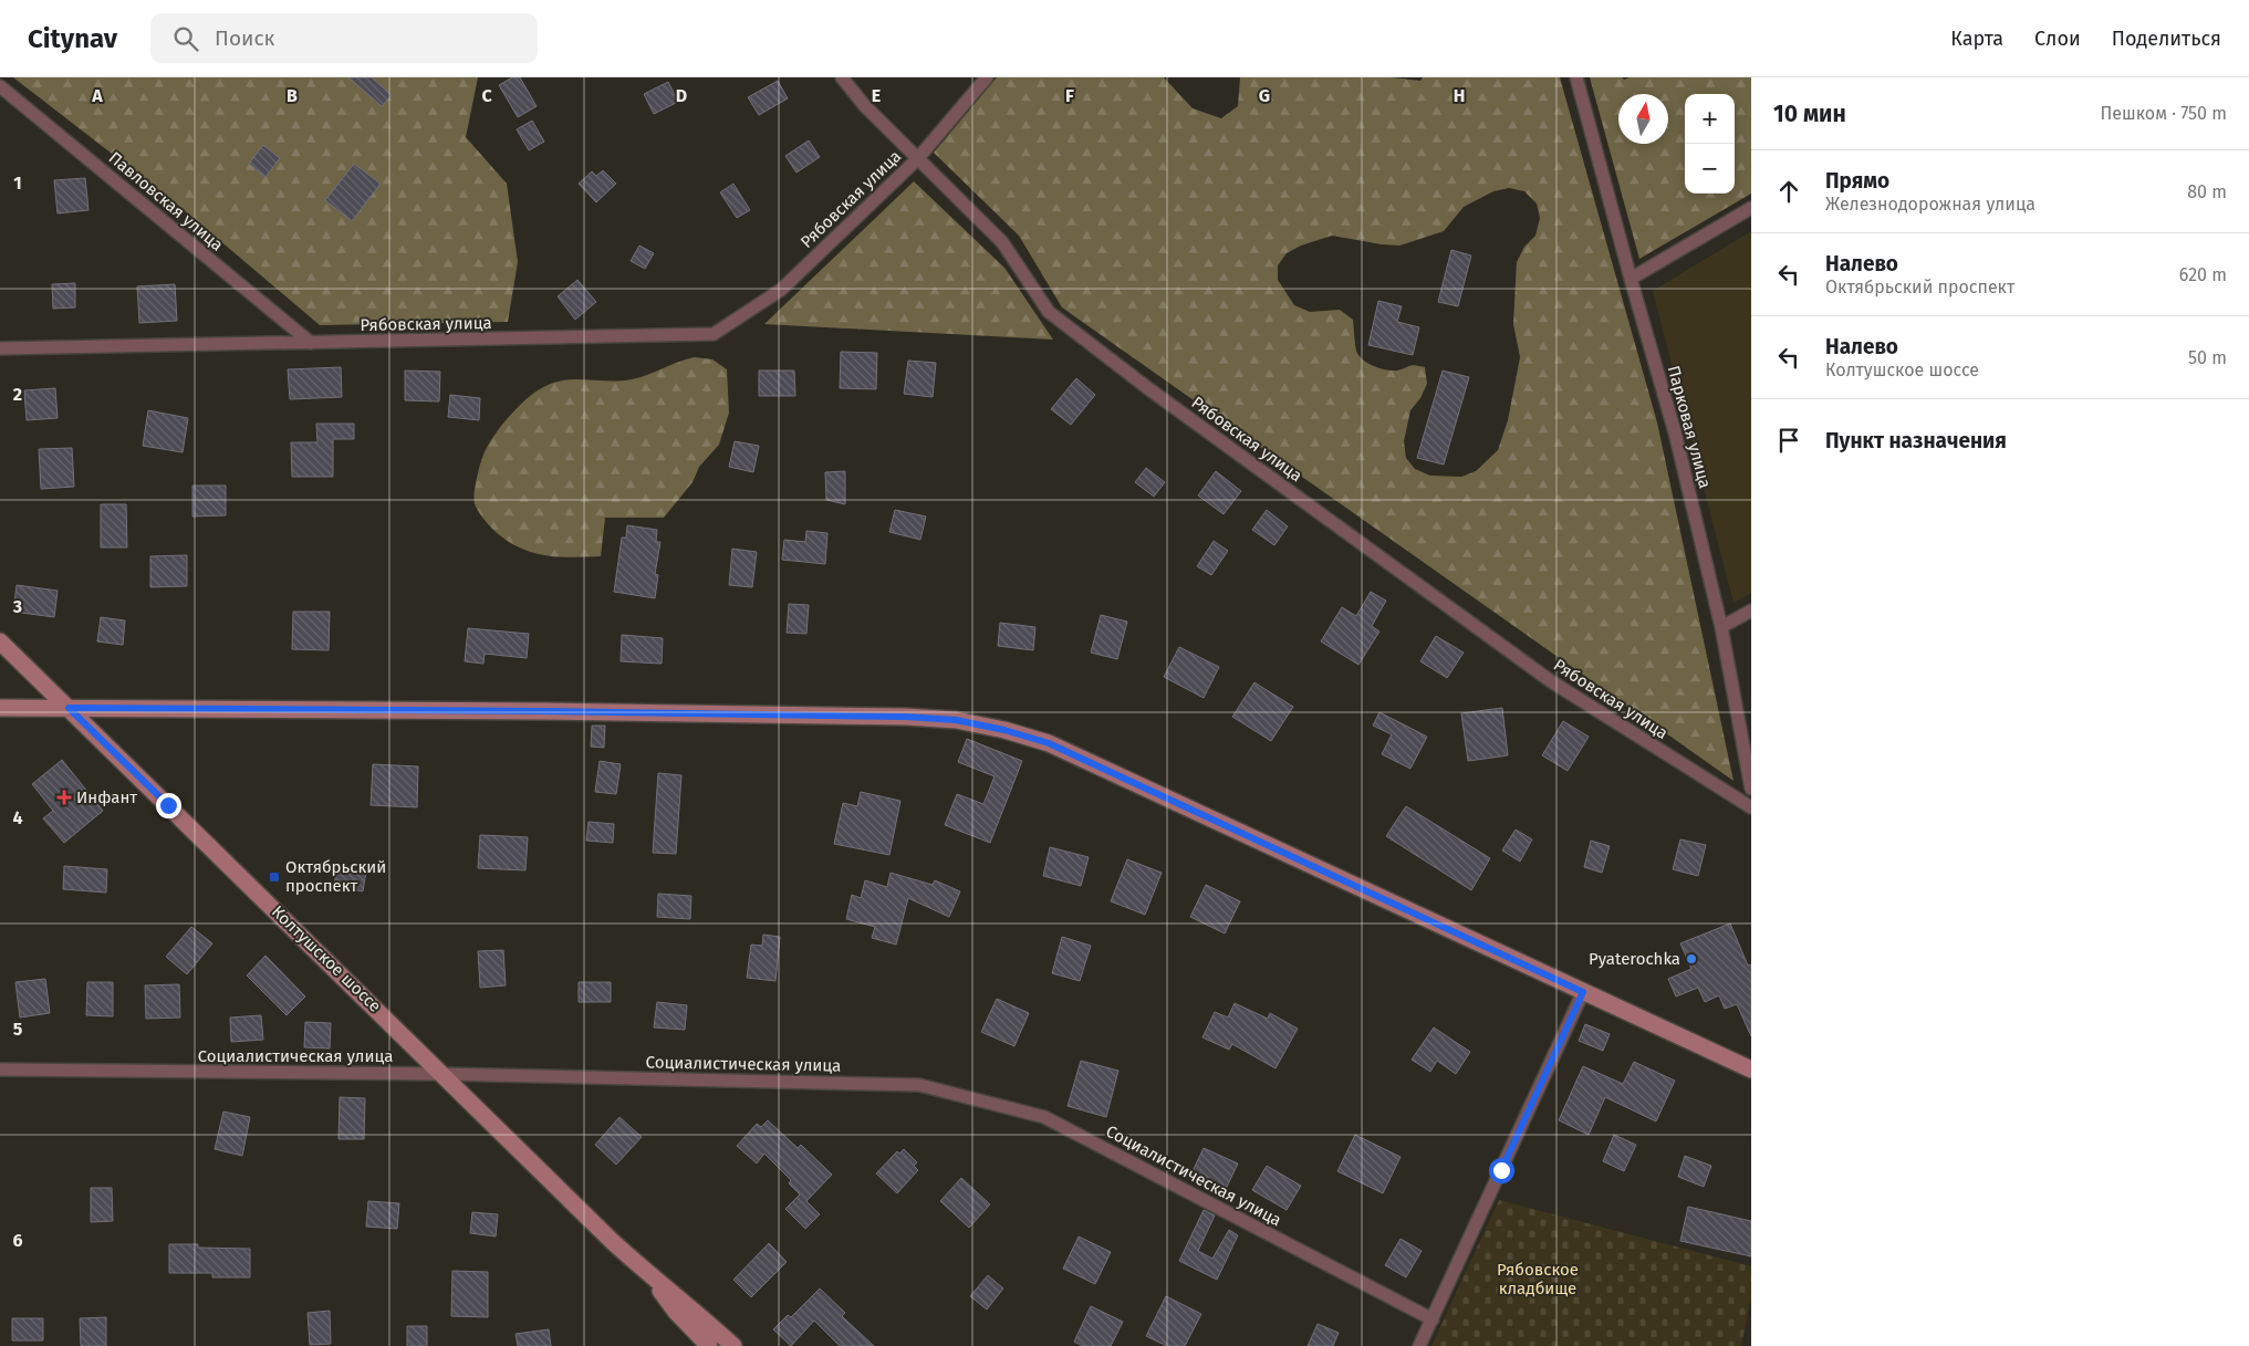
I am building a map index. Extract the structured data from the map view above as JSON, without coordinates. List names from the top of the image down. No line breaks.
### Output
{"streets":{"street":["Рябовская улица","Павловская улица","Парковая улица","Колтушское шоссе","Социалистическая улица"]},"crossings":[["Рябовская улица","Павловская улица"],["Колтушское шоссе","Социалистическая улица"]],"parks":["Рябовское кладбище"],"places":{"health":["Инфант"],"transit":["Октябрьский проспект"],"other":["Pyaterochka"]},"north":"top","page":{"header":"Citynav","search":"Поиск","nav":["Карта","Слои","Поделиться"],"heading":["10 мин","Пешком · 750 m"],"map_buttons":["+","−"],"list":[["Прямо","Железнодорожная улица","80 m"],["Налево","Октябрьский проспект","620 m"],["Налево","Колтушское шоссе","50 m"],"Пункт назначения"]},"grid":{"columns":["A","B","C","D","E","F","G","H"],"rows":["1","2","3","4","5","6"]}}
